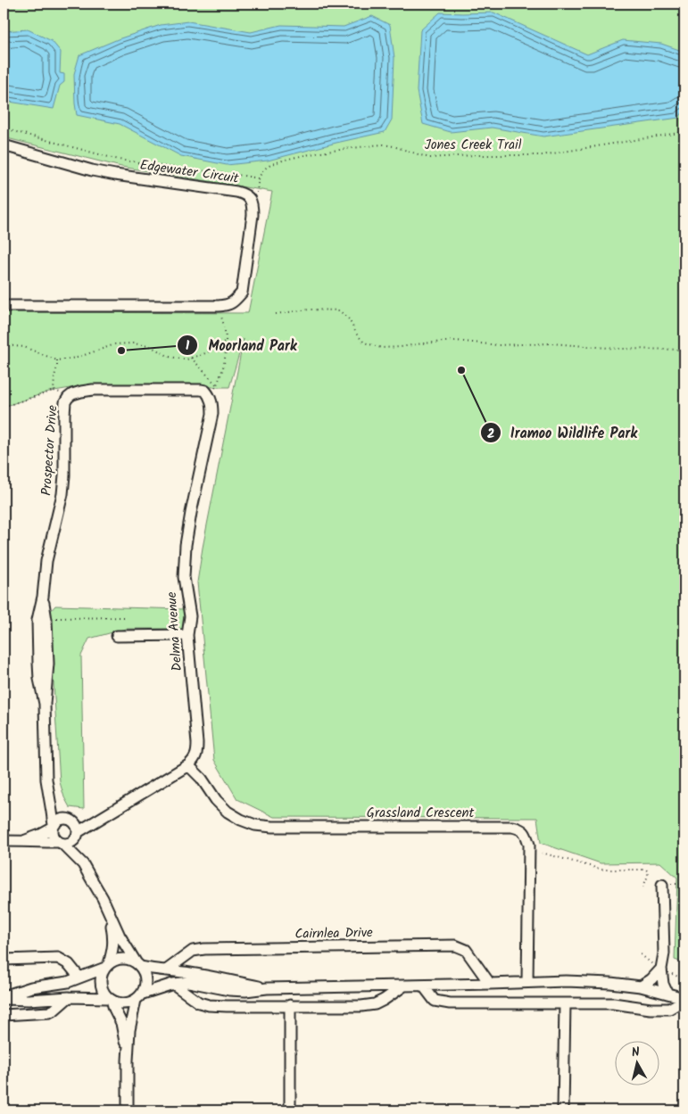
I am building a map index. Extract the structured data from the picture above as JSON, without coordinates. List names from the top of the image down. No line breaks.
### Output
{"streets":{"street":["Edgewater Circuit","Prospector Drive","Delma Avenue","Grassland Crescent","Cairnlea Drive"],"path":["Jones Creek Trail"]},"crossings":[["Prospector Drive","Delma Avenue"],["Delma Avenue","Grassland Crescent"]],"places":["Moorland Park","Iramoo Wildlife Park"],"north":"top"}
